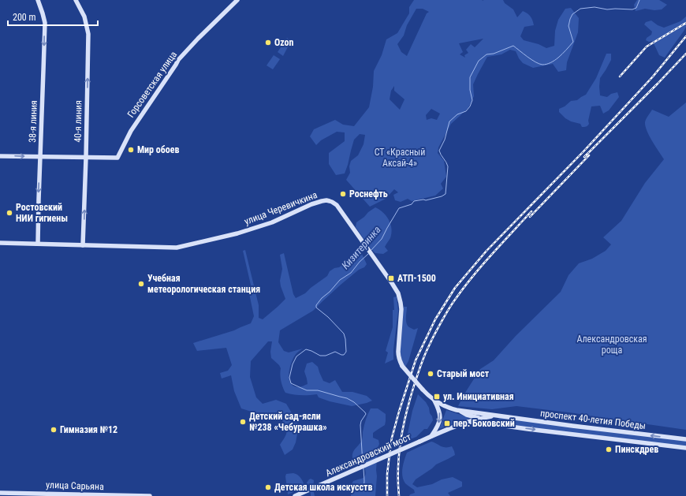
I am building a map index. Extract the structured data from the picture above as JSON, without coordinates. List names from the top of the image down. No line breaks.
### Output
{"streets":{"street":["Горсоветская улица","38-я линия","40-я линия","улица Черевичкина","проспект 40-летия Победы","Александровский мост","улица Сарьяна"]},"crossings":[["Горсоветская улица","40-я линия"],["38-я линия","улица Черевичкина"],["40-я линия","улица Черевичкина"],["улица Черевичкина","проспект 40-летия Победы"],["проспект 40-летия Победы","Александровский мост"]],"one_way":["38-я линия","40-я линия"],"water":["Кизитеринка"],"parks":["СТ «Красный Аксай-4»","Александровская роща"],"places":{"other":["Ozon","Мир обоев","Роснефть","Ростовский НИИ гигиены","Учебная метеорологическая станция","Старый мост","Детский сад-ясли №238 «Чебурашка»","Гимназия №12","Пинскдрев","Детская школа искусств"],"transit":["АТП-1500","ул. Инициативная","пер. Боковский"]},"scale_bar":"200 m"}
